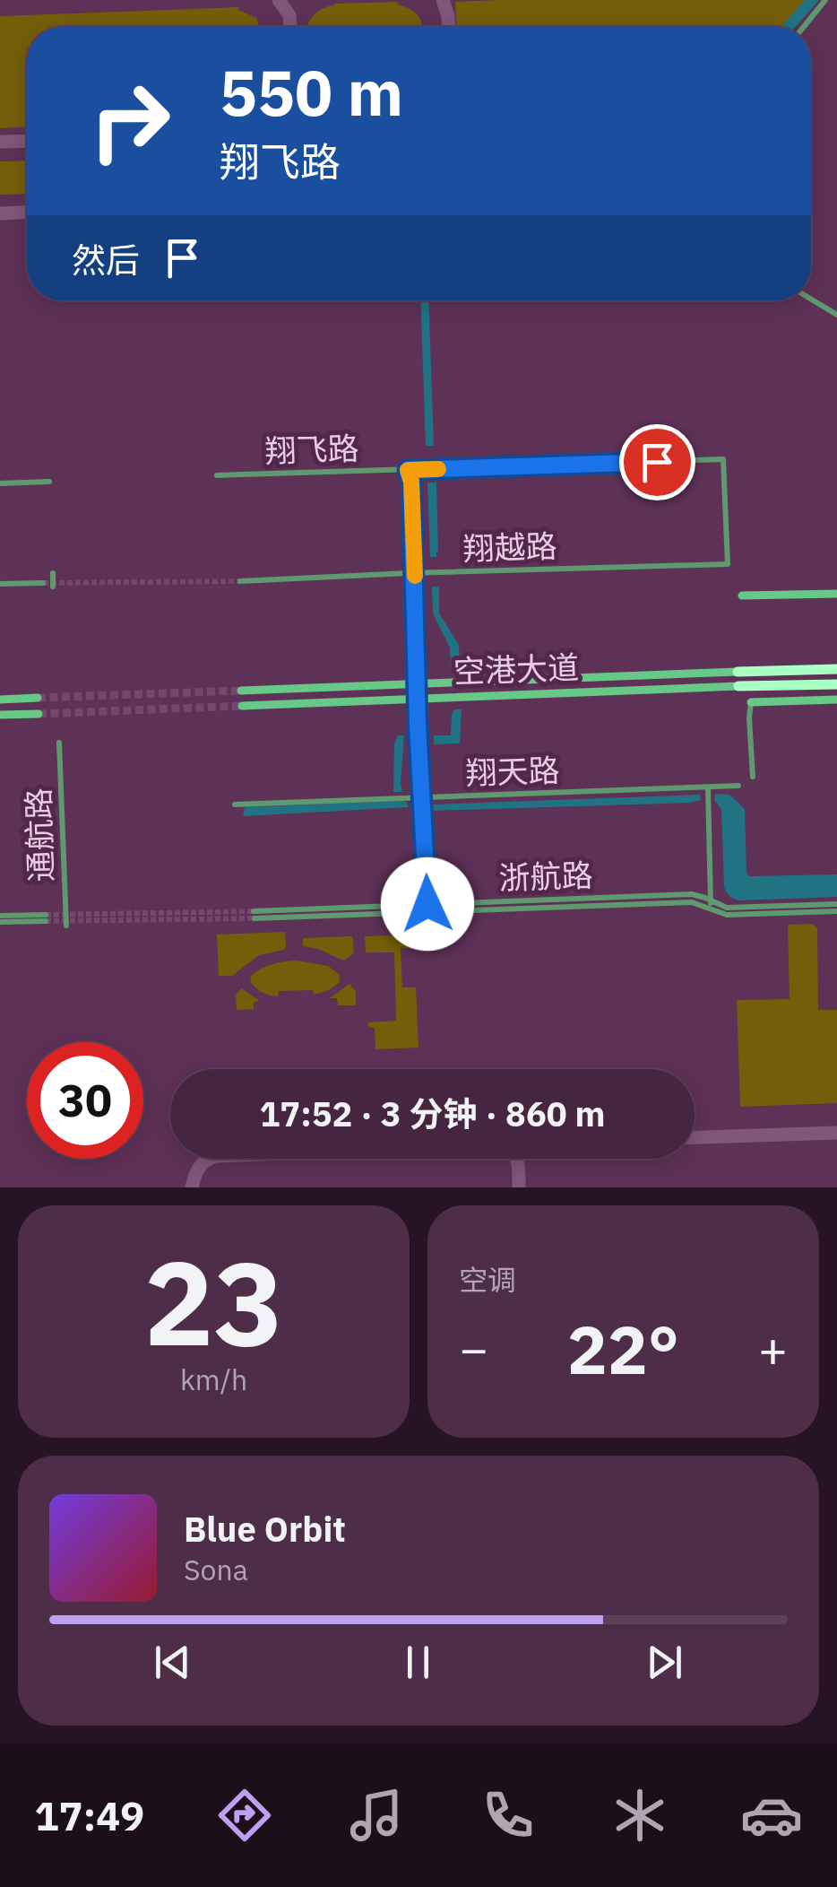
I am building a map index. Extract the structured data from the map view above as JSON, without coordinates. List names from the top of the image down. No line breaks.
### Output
{"streets":{"main road":["空港大道"],"street":["翔飞路","翔越路","翔天路","通航路","浙航路"]},"crossings":[["翔飞路","翔越路"]],"page":{"turn":["550 m","翔飞路"],"then":"然后","limit":"30","trip":"17:52 · 3 分钟 · 860 m","tile":[["23","km/h"],"空调"],"heat":["−","22°","+"],"song":["Blue Orbit","Sona"],"tabs":"17:49"}}
